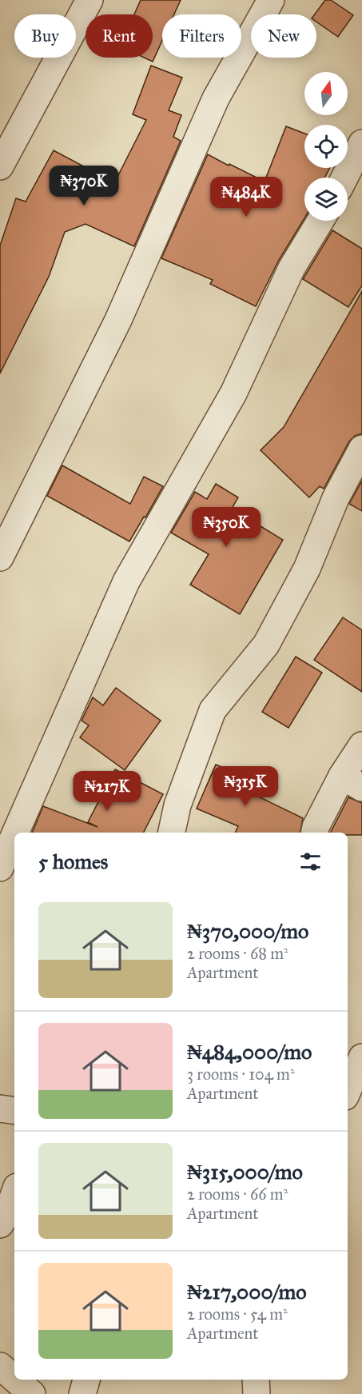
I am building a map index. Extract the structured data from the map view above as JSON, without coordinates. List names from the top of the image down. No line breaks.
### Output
{"north":"top","page":{"chip":["Buy","Rent","Filters","New"],"price":["₦370K","₦484K","₦350K","₦315K","₦217K"],"heading":"5 homes","list":[{"name":"₦370,000/mo","note":"2 rooms · 68 m² · Apartment"},{"name":"₦484,000/mo","note":"3 rooms · 104 m² · Apartment"},{"name":"₦315,000/mo","note":"2 rooms · 66 m² · Apartment"},{"name":"₦217,000/mo","note":"2 rooms · 54 m² · Apartment"}]}}
